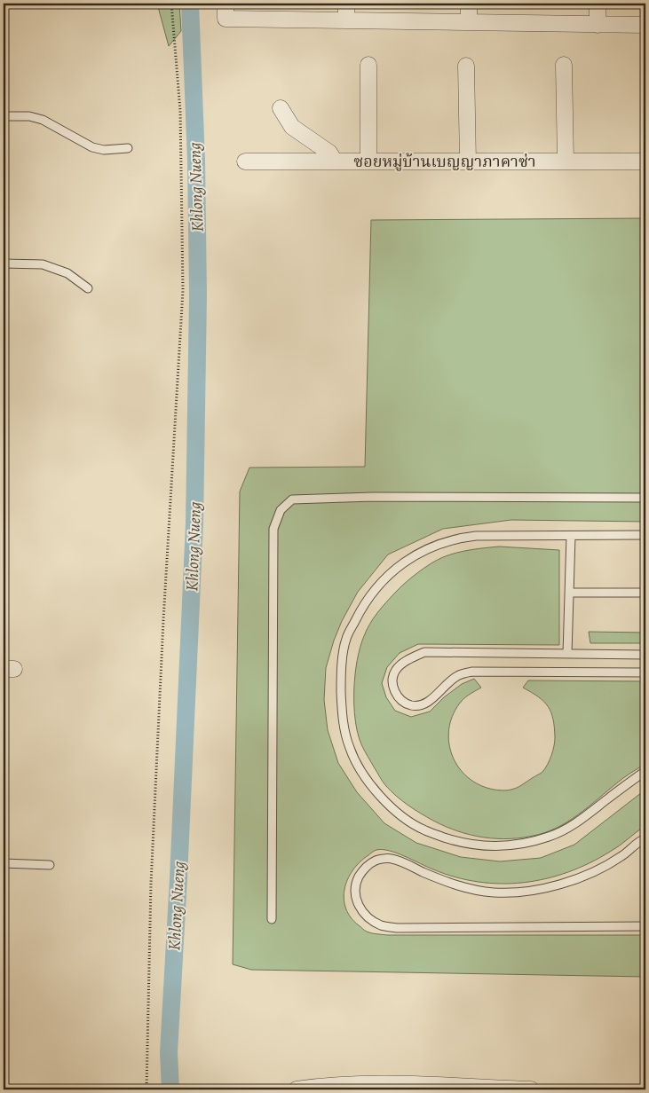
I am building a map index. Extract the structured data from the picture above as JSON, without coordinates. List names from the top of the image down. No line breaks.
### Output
{"streets":{"street":["ซอยหมู่บ้านเบญญาภาคาซ่า"]},"water":["Khlong Nueng"]}
